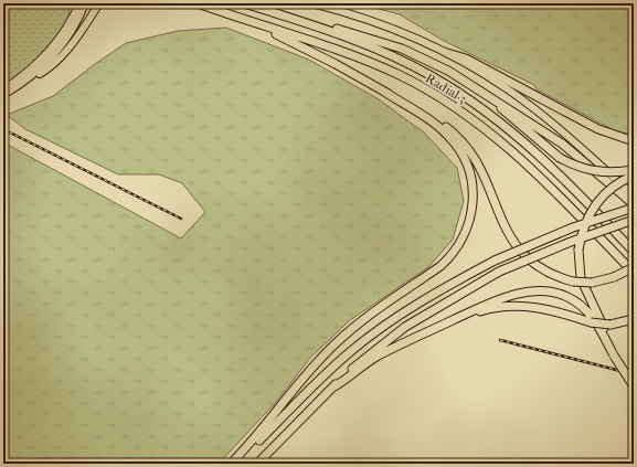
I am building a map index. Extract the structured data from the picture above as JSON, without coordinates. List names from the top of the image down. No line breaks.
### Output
{"streets":{"highway":["Radial 3"]}}
